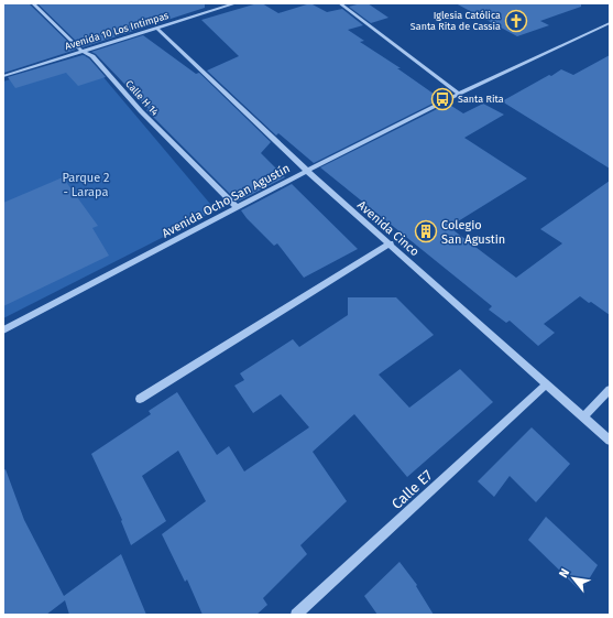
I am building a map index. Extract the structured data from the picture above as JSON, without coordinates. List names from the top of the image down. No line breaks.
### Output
{"streets":{"street":["Avenida 10 Los Intimpas","Calle H 14","Avenida Ocho San Agustín","Avenida Cinco","Calle E7"]},"crossings":[["Avenida 10 Los Intimpas","Calle H 14"],["Avenida 10 Los Intimpas","Avenida Cinco"],["Calle H 14","Avenida Ocho San Agustín"],["Avenida Ocho San Agustín","Avenida Cinco"],["Avenida Cinco","Calle E7"]],"parks":["Parque 2 - Larapa"],"places":{"church":["Iglesia Católica Santa Rita de Cassia"],"bus stop":["Santa Rita"],"building":["Colegio San Agustin"]},"north":"top left"}
